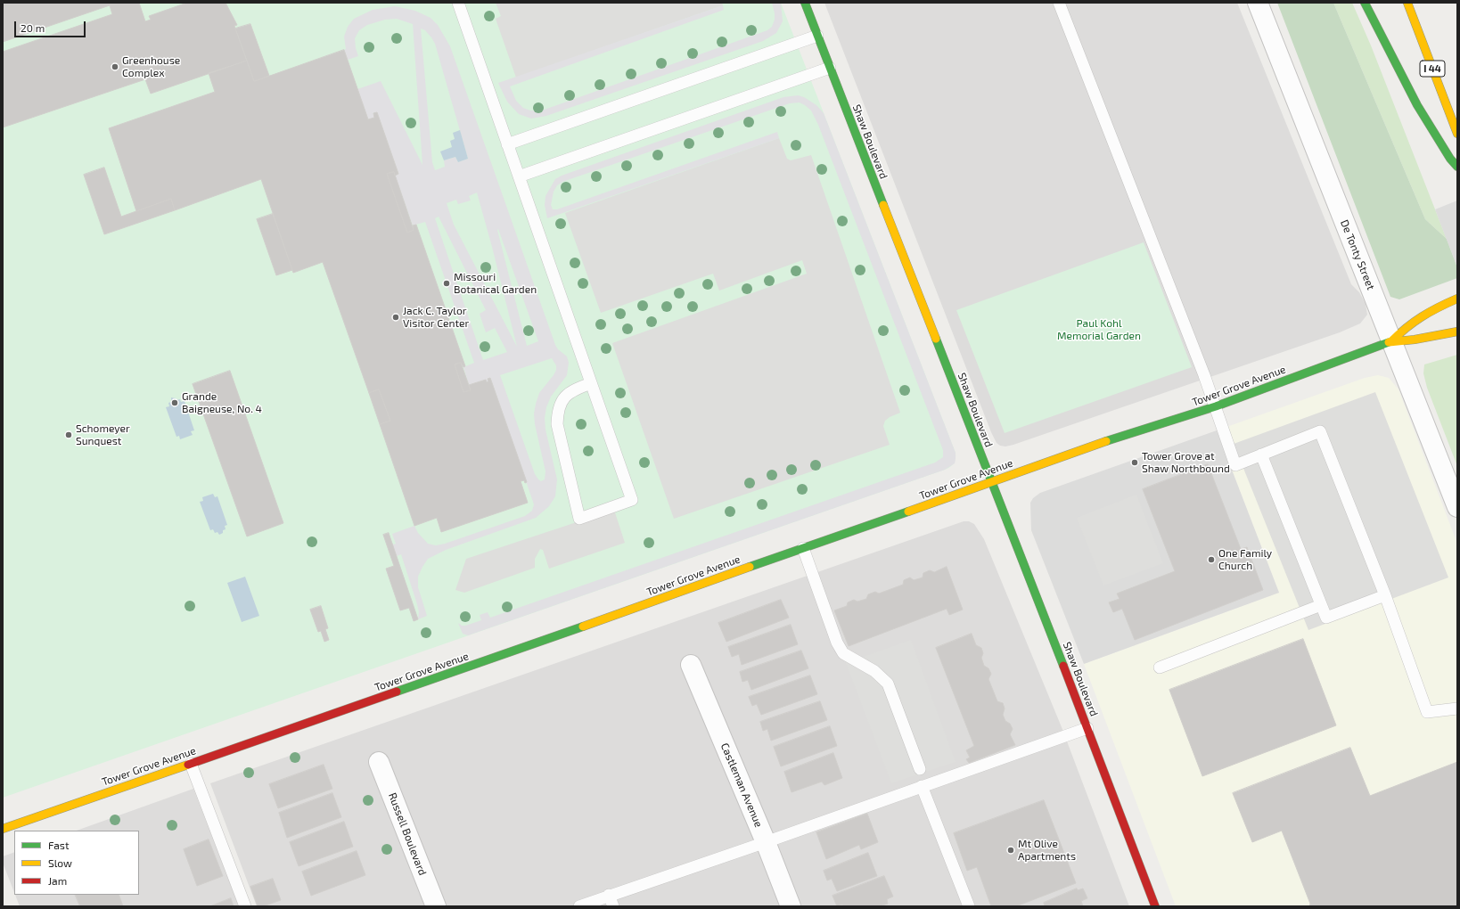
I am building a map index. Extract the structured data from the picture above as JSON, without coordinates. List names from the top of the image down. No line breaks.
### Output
{"streets":{"main road":["I 44","Shaw Boulevard","Tower Grove Avenue"],"street":["De Tonty Street","Castleman Avenue","Russell Boulevard"]},"crossings":[["Shaw Boulevard","Tower Grove Avenue"],["De Tonty Street","Tower Grove Avenue"]],"parks":["Paul Kohl Memorial Garden"],"places":["Greenhouse Complex","Missouri Botanical Garden","Jack C. Taylor Visitor Center","Grande Baigneuse, No. 4","Schomeyer Sunquest","Tower Grove at Shaw Northbound","One Family Church","Mt Olive Apartments"],"legend":["Fast","Slow","Jam"],"scale_bar":"20 m"}
